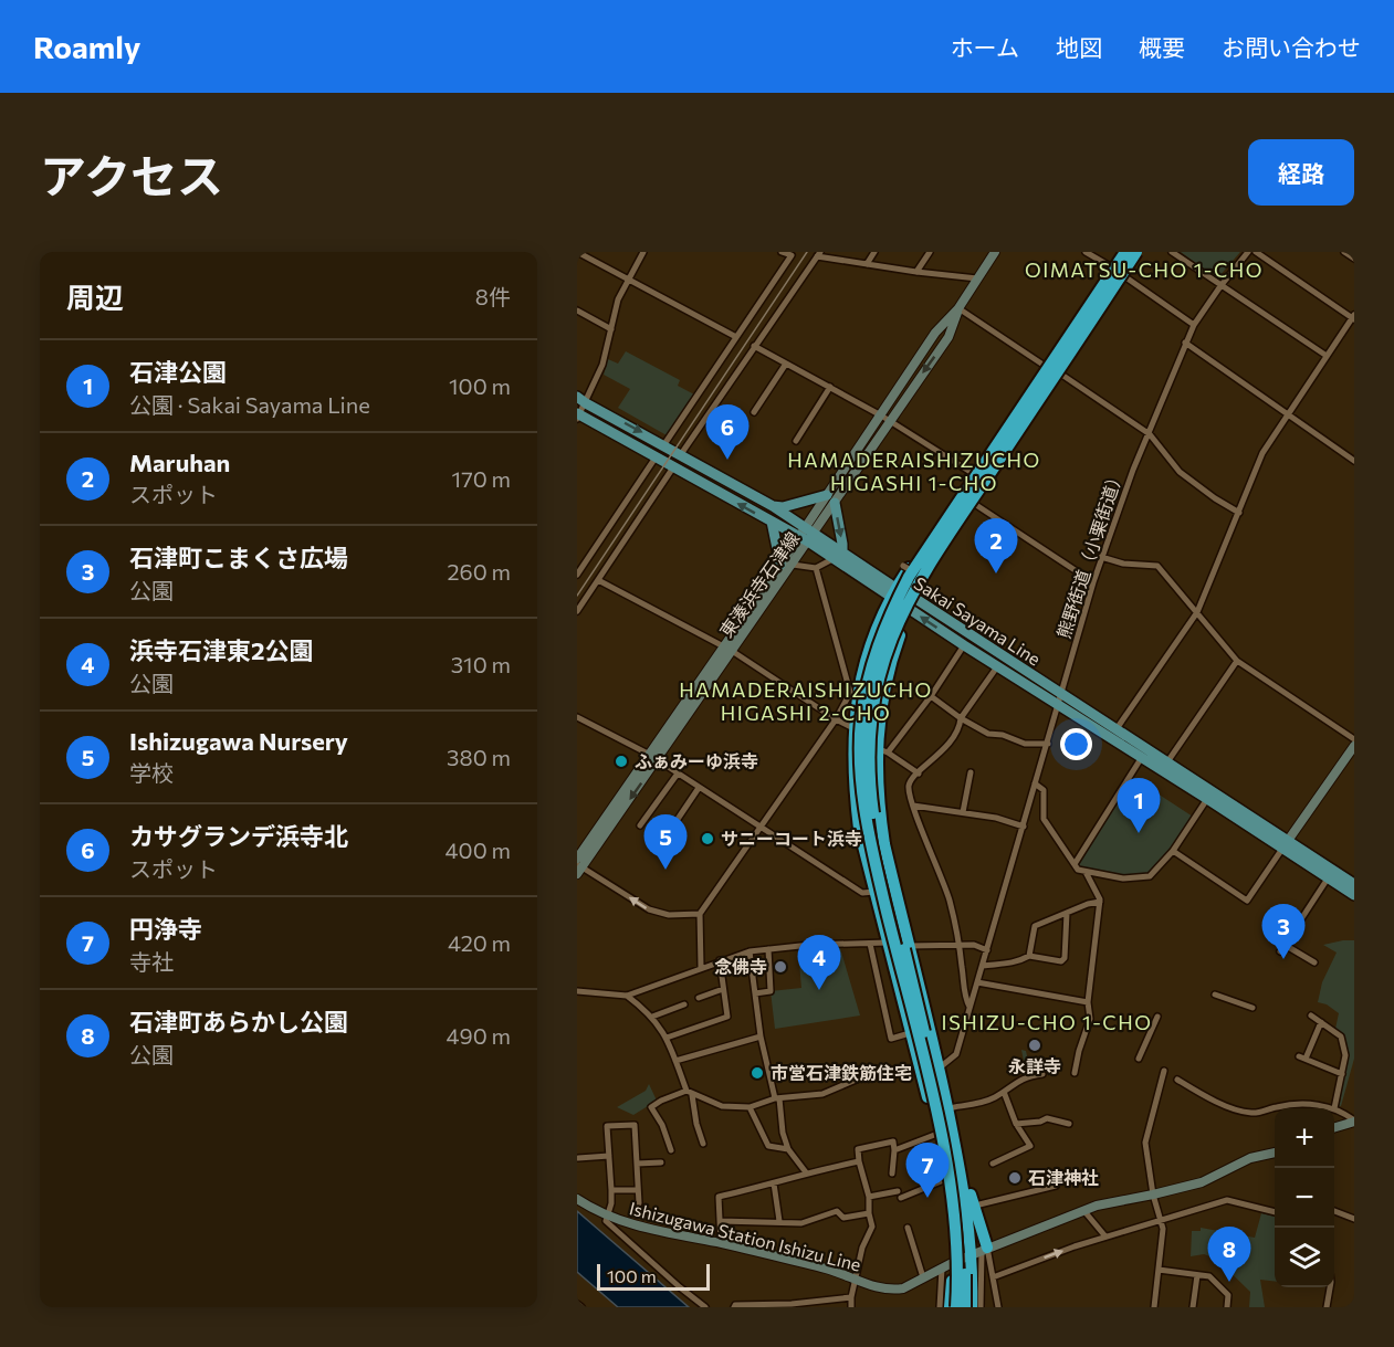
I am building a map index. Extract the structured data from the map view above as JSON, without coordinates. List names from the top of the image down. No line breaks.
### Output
{"streets":{"main road":["Sakai Sayama Line"],"street":["熊野街道（小栗街道）","東湊浜寺石津線","Ishizugawa Station Ishizu Line"]},"crossings":[["熊野街道（小栗街道）","Sakai Sayama Line"],["東湊浜寺石津線","Sakai Sayama Line"]],"districts":["OIMATSU-CHO 1-CHO","HAMADERAISHIZUCHO HIGASHI 1-CHO","HAMADERAISHIZUCHO HIGASHI 2-CHO","ISHIZU-CHO 1-CHO"],"places":["ふぁみーゆ浜寺","サニーコート浜寺","念佛寺","永詳寺","市営石津鉄筋住宅","石津神社"],"scale_bar":"100 m","page":{"header":"Roamly","nav":["ホーム","地図","概要","お問い合わせ"],"title":"アクセス","buttons":"経路","heading":["周辺","8件"],"list":[{"mark":"1","name":"石津公園","note":"公園 · Sakai Sayama Line","value":"100 m"},{"mark":"2","name":"Maruhan","note":"スポット","value":"170 m"},{"mark":"3","name":"石津町こまくさ広場","note":"公園","value":"260 m"},{"mark":"4","name":"浜寺石津東2公園","note":"公園","value":"310 m"},{"mark":"5","name":"Ishizugawa Nursery","note":"学校","value":"380 m"},{"mark":"6","name":"カサグランデ浜寺北","note":"スポット","value":"400 m"},{"mark":"7","name":"円浄寺","note":"寺社","value":"420 m"},{"mark":"8","name":"石津町あらかし公園","note":"公園","value":"490 m"}],"pins":["6","2","1","5","3","4","7","8"],"map_buttons":["+","−"],"scale":"100 m"}}
